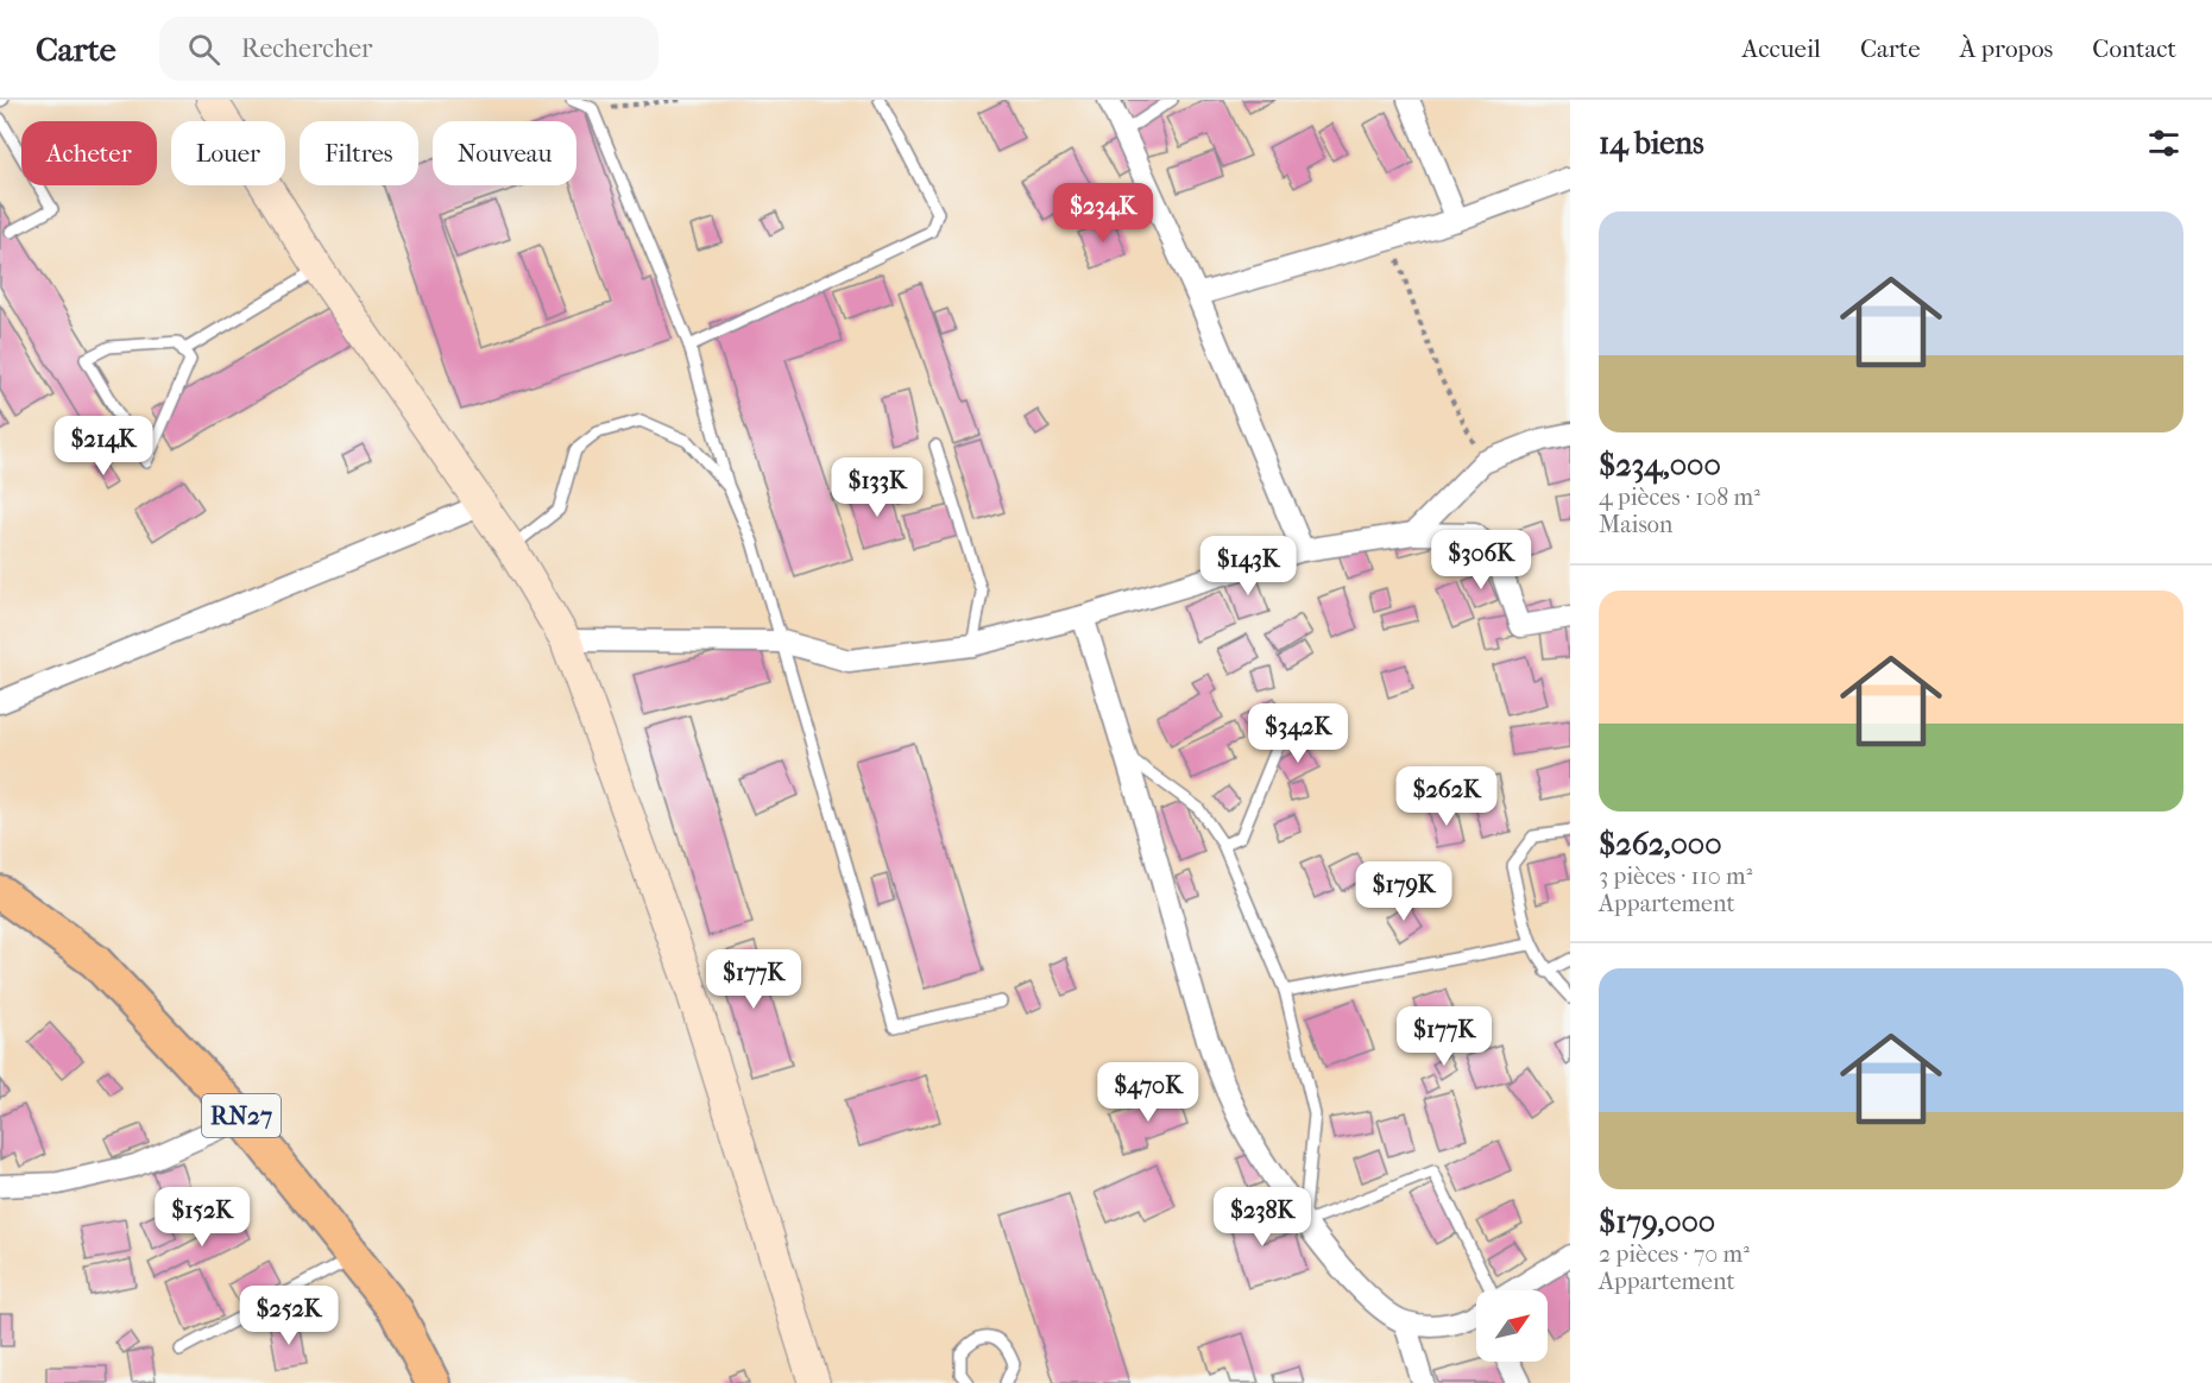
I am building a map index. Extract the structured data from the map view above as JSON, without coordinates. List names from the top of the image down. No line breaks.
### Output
{"streets":{"main road":["RN27"]},"north":"top right","page":{"header":"Carte","search":"Rechercher","nav":["Accueil","Carte","À propos","Contact"],"heading":"14 biens","chip":["Acheter","Louer","Filtres","Nouveau"],"price":["$234K","$214K","$133K","$306K","$143K","$342K","$262K","$179K","$177K","$177K","$470K","$152K","$238K","$252K"],"list":[{"name":"$234,000","note":"4 pièces · 108 m² · Maison"},{"name":"$262,000","note":"3 pièces · 110 m² · Appartement"},{"name":"$179,000","note":"2 pièces · 70 m² · Appartement"}]}}
